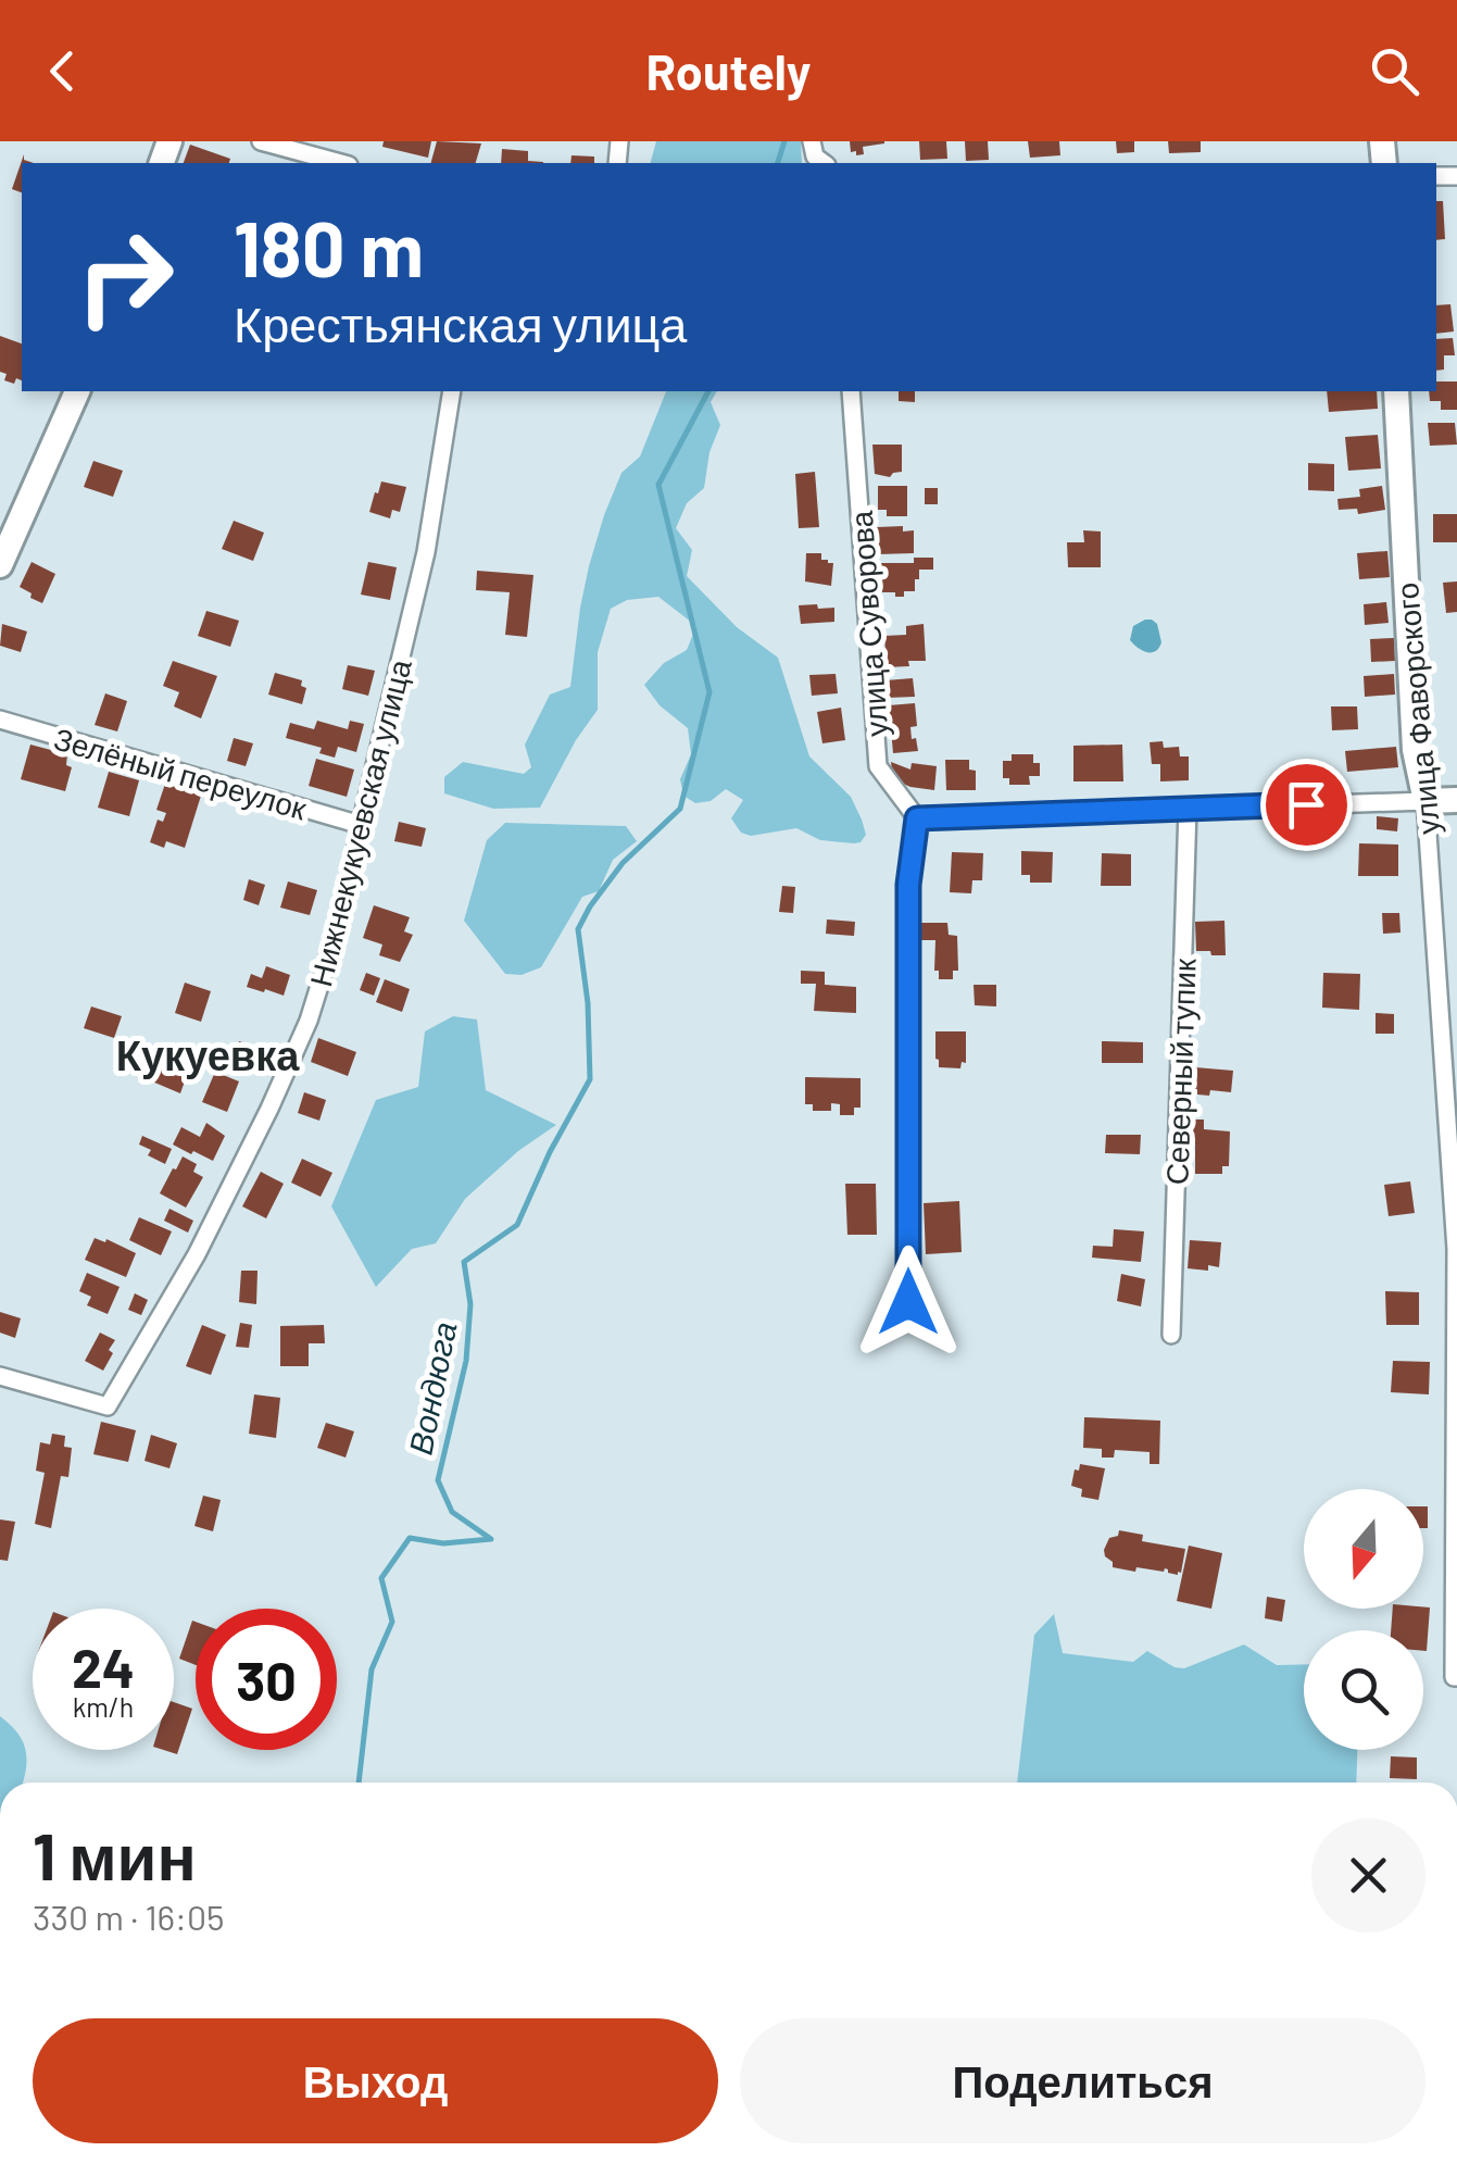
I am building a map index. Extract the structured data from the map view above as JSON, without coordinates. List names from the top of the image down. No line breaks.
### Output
{"streets":{"street":["улица Суворова","улица Фаворского","Зелёный переулок","Нижнекукуевская улица","Северный тупик"]},"crossings":[["Зелёный переулок","Нижнекукуевская улица"]],"districts":["Кукуевка"],"water":["Вондюга"],"north":"bottom","page":{"header":"Routely","turn":["180 m","Крестьянская улица"],"speed":"24 km/h","limit":"30","heading":["1 мин","330 m · 16:05"],"buttons":["Выход","Поделиться"]}}
